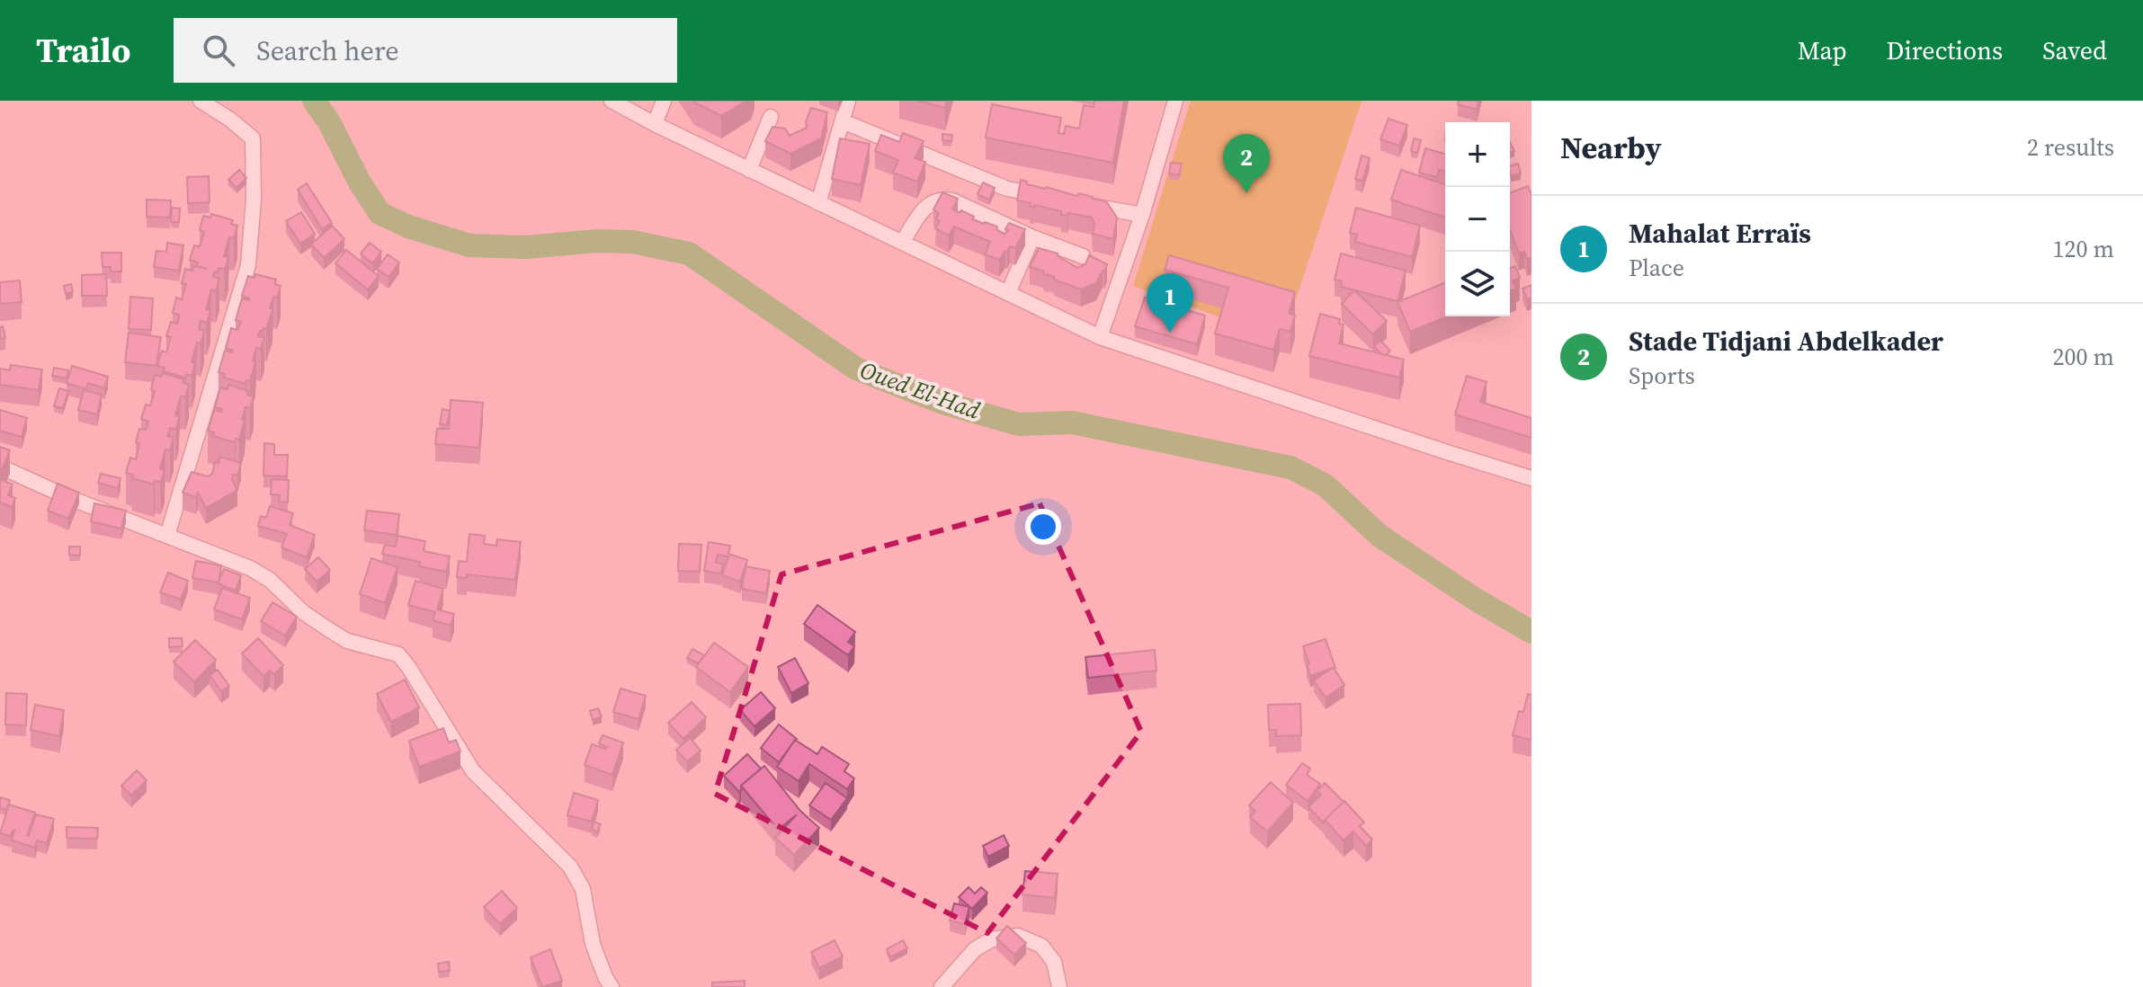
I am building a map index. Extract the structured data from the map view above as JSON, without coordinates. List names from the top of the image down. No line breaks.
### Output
{"water":["Oued El-Had"],"page":{"header":"Trailo","search":"Search here","nav":["Map","Directions","Saved"],"heading":["Nearby","2 results"],"map_buttons":["+","−"],"pins":["2","1"],"list":[{"mark":"1","name":"Mahalat Erraïs","note":"Place","value":"120 m"},{"mark":"2","name":"Stade Tidjani Abdelkader","note":"Sports","value":"200 m"}]}}
